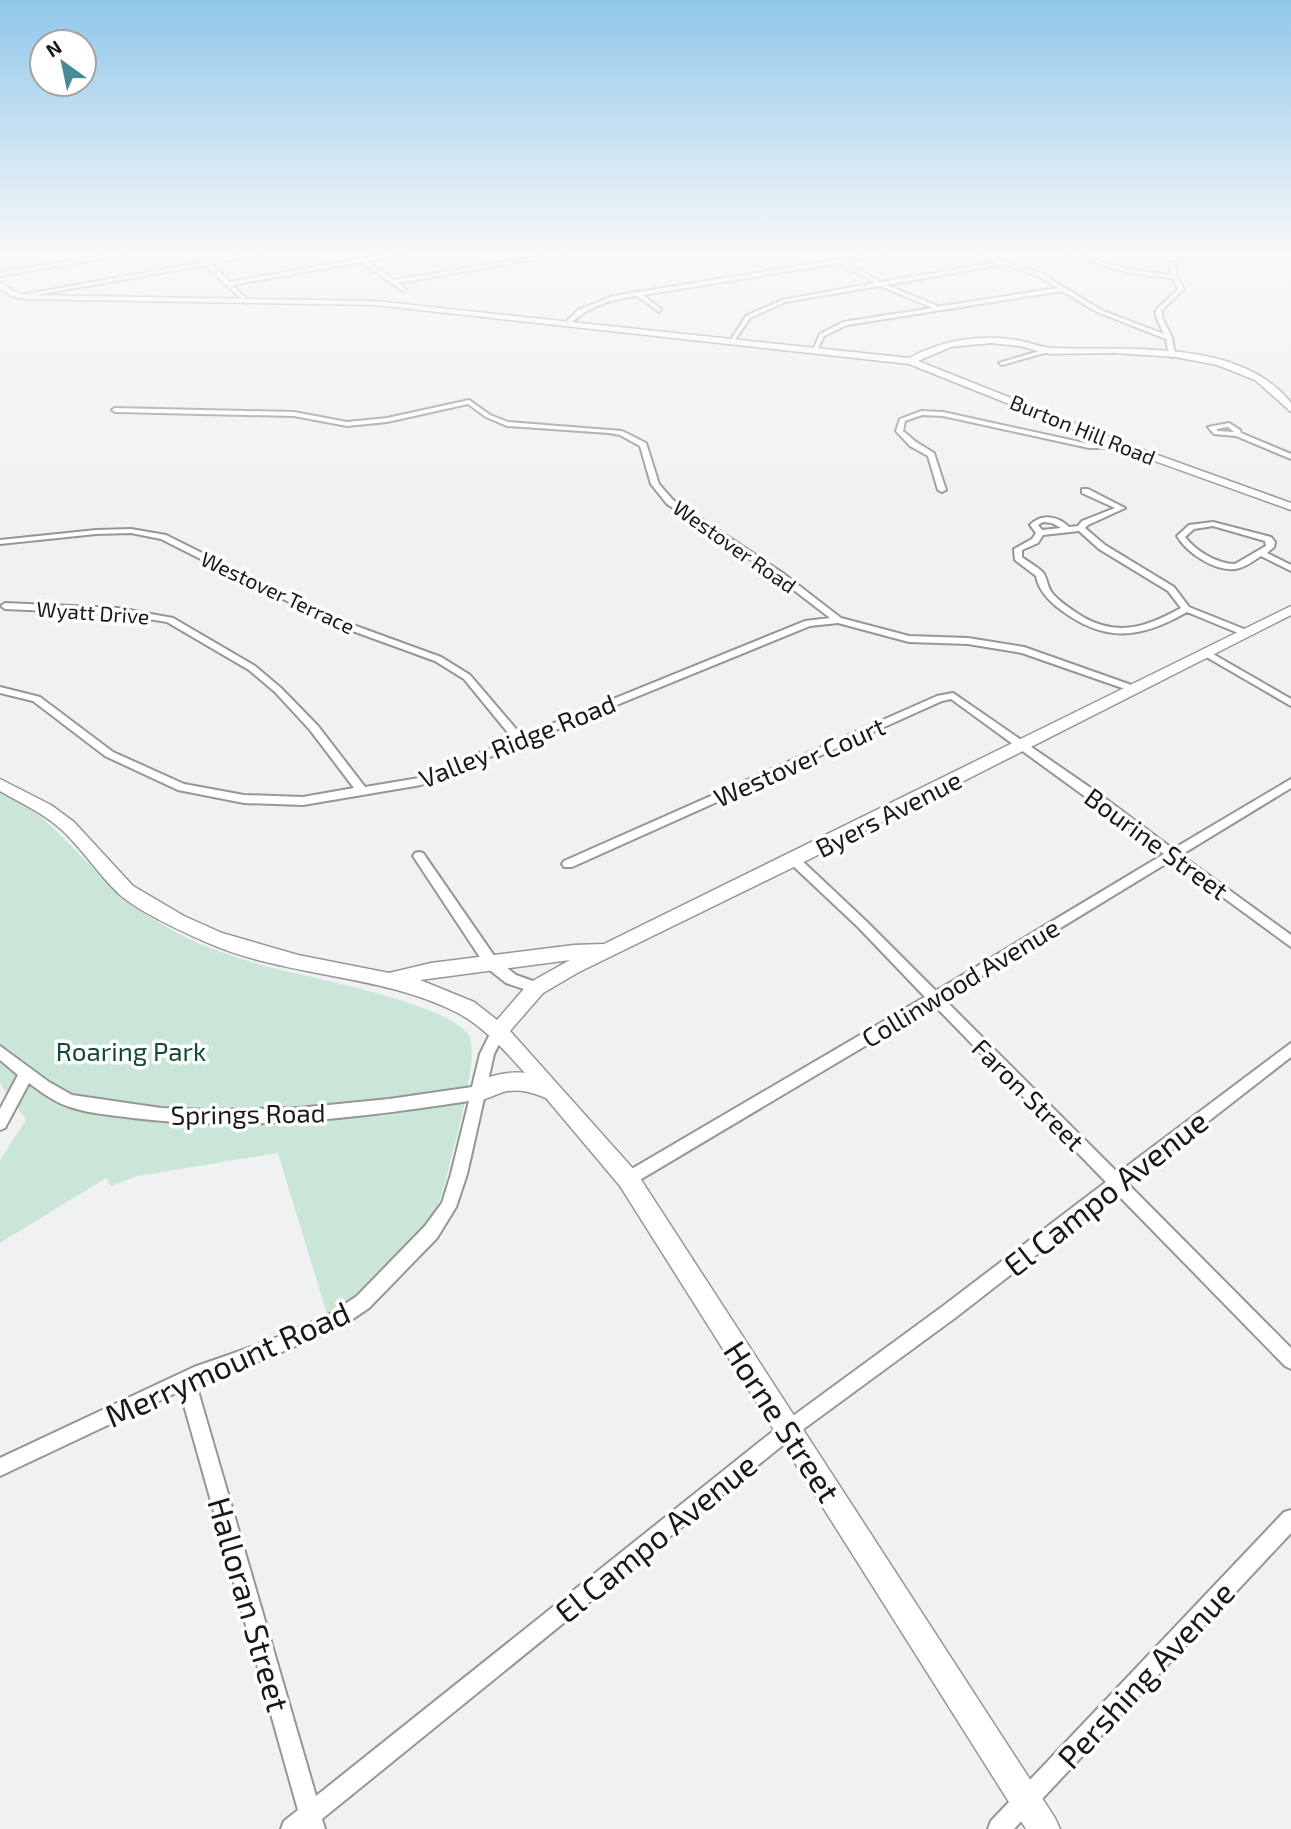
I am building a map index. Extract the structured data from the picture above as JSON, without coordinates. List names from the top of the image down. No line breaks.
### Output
{"streets":{"street":["Burton Hill Road","Westover Road","Westover Terrace","Wyatt Drive","Valley Ridge Road","Westover Court","Byers Avenue","Bourine Street","Collinwood Avenue","Faron Street","Springs Road","El Campo Avenue","Merrymount Road","Horne Street","Halloran Street","Pershing Avenue"]},"crossings":[["Westover Road","Valley Ridge Road"],["Westover Road","Byers Avenue"],["Westover Terrace","Valley Ridge Road"],["Wyatt Drive","Valley Ridge Road"],["Westover Court","Byers Avenue"],["Westover Court","Bourine Street"],["Byers Avenue","Bourine Street"],["Byers Avenue","Faron Street"],["Byers Avenue","Merrymount Road"],["Byers Avenue","Horne Street"],["Bourine Street","Collinwood Avenue"],["Collinwood Avenue","Faron Street"],["Collinwood Avenue","Horne Street"],["Faron Street","El Campo Avenue"],["Springs Road","Merrymount Road"],["El Campo Avenue","Horne Street"],["El Campo Avenue","Halloran Street"],["Merrymount Road","Horne Street"],["Merrymount Road","Halloran Street"],["Horne Street","Pershing Avenue"]],"parks":["Roaring Park"],"north":"top left"}
